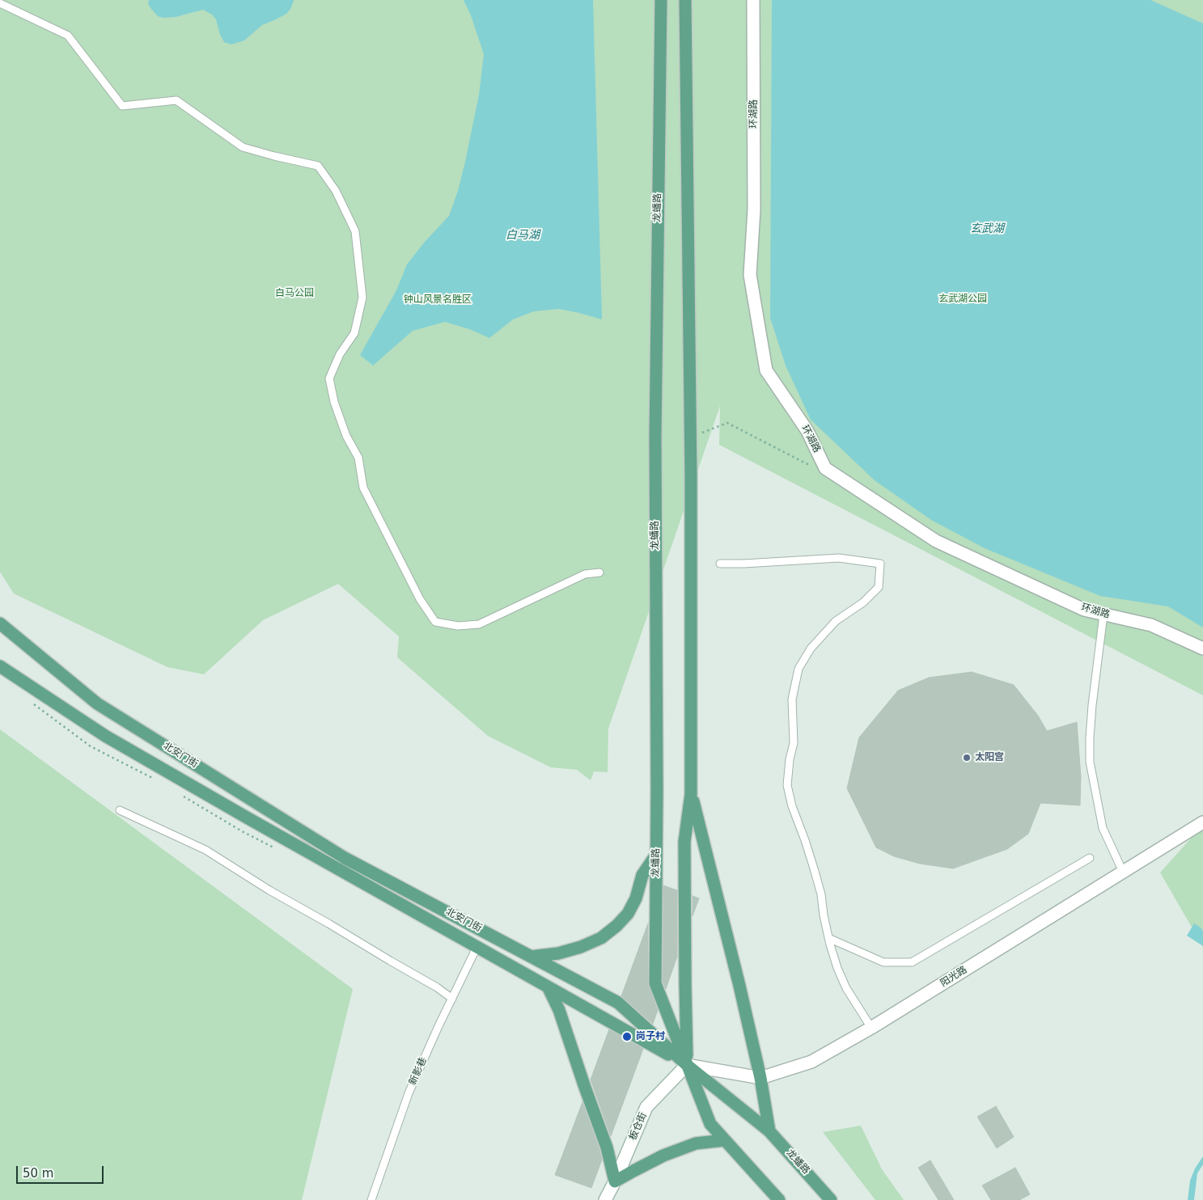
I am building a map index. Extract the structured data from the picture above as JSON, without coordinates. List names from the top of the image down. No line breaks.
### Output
{"streets":{"main road":["龙蟠路","北安门街"],"street":["环湖路","阳光路","板仓街"],"lane":["新影巷"]},"crossings":[["龙蟠路","北安门街"],["龙蟠路","阳光路"],["龙蟠路","板仓街"],["北安门街","阳光路"],["北安门街","板仓街"],["阳光路","板仓街"]],"water":["玄武湖","白马湖"],"parks":["白马公园","玄武湖公园","钟山风景名胜区"],"places":["太阳宫","岗子村"],"scale_bar":"50 m"}
